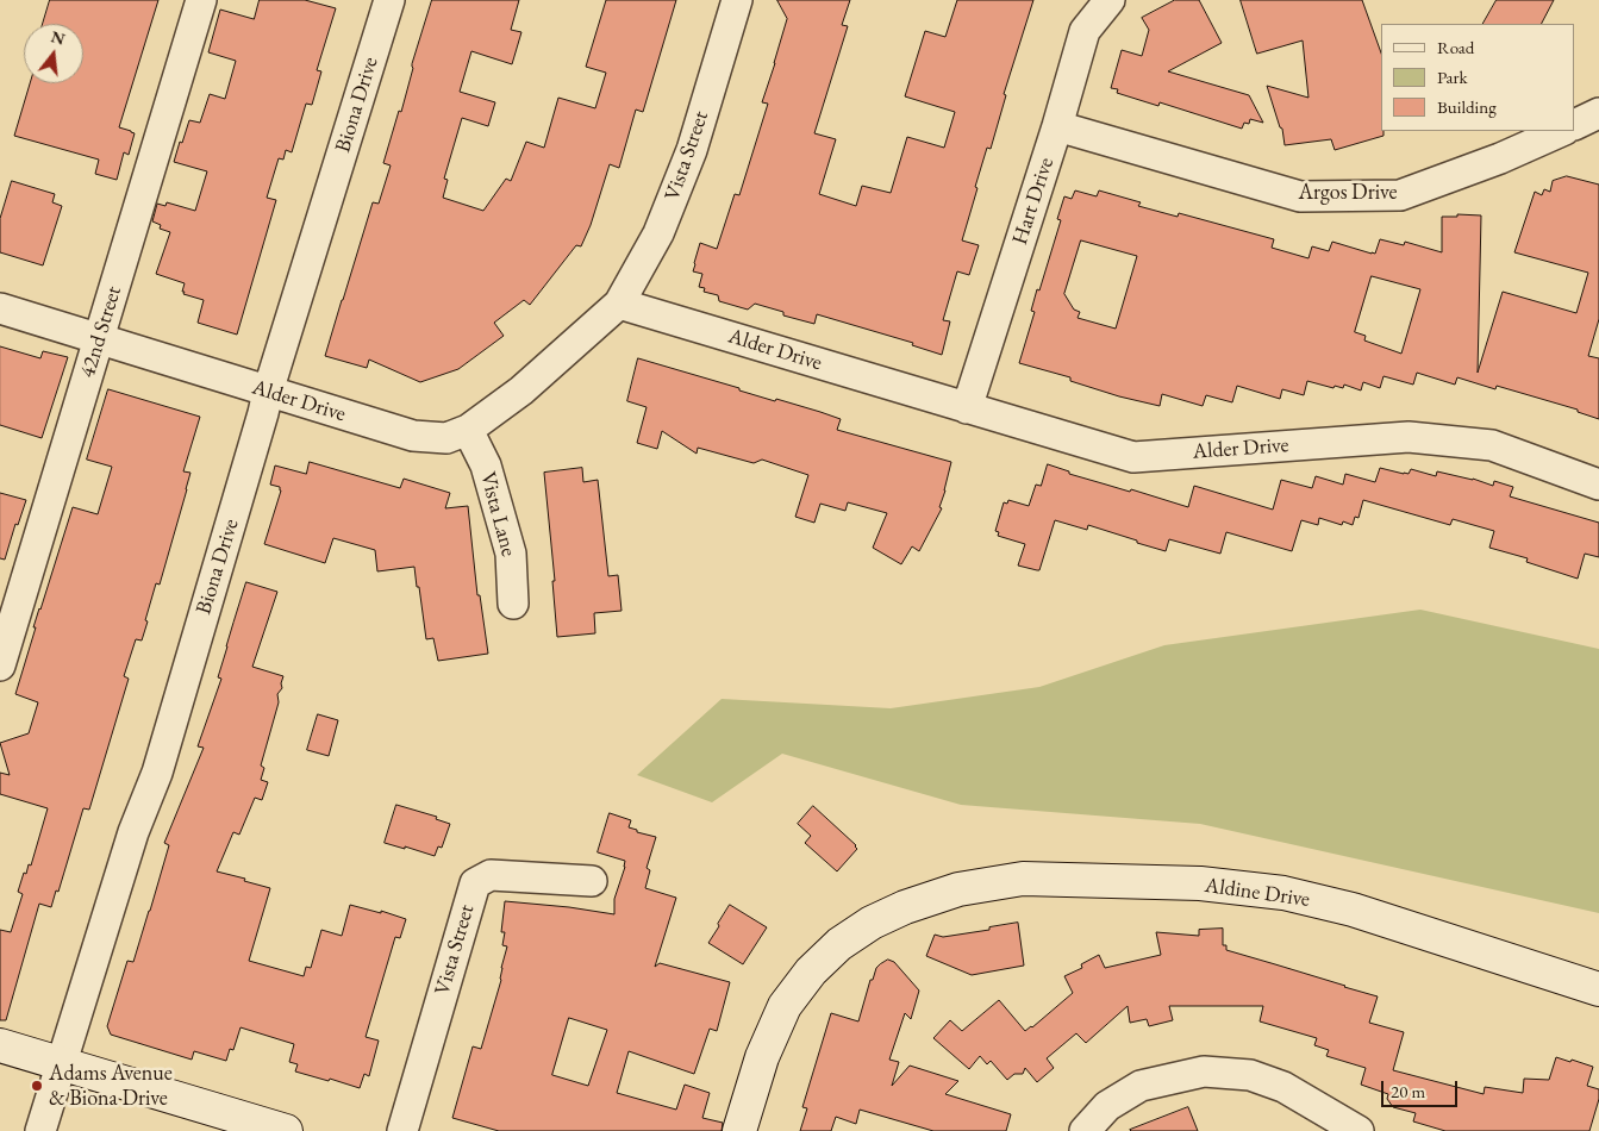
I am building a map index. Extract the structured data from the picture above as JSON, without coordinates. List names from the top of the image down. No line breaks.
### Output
{"streets":{"main road":["Aldine Drive"],"street":["Biona Drive","Vista Street","Argos Drive","Hart Drive","42nd Street","Alder Drive","Vista Lane"]},"crossings":[["Biona Drive","Alder Drive"],["Vista Street","Alder Drive"],["Argos Drive","Hart Drive"],["Hart Drive","Alder Drive"],["42nd Street","Alder Drive"],["Alder Drive","Vista Lane"]],"places":["Adams Avenue & Biona Drive"],"legend":["Road","Park","Building"],"scale_bar":"20 m","north":"top"}
